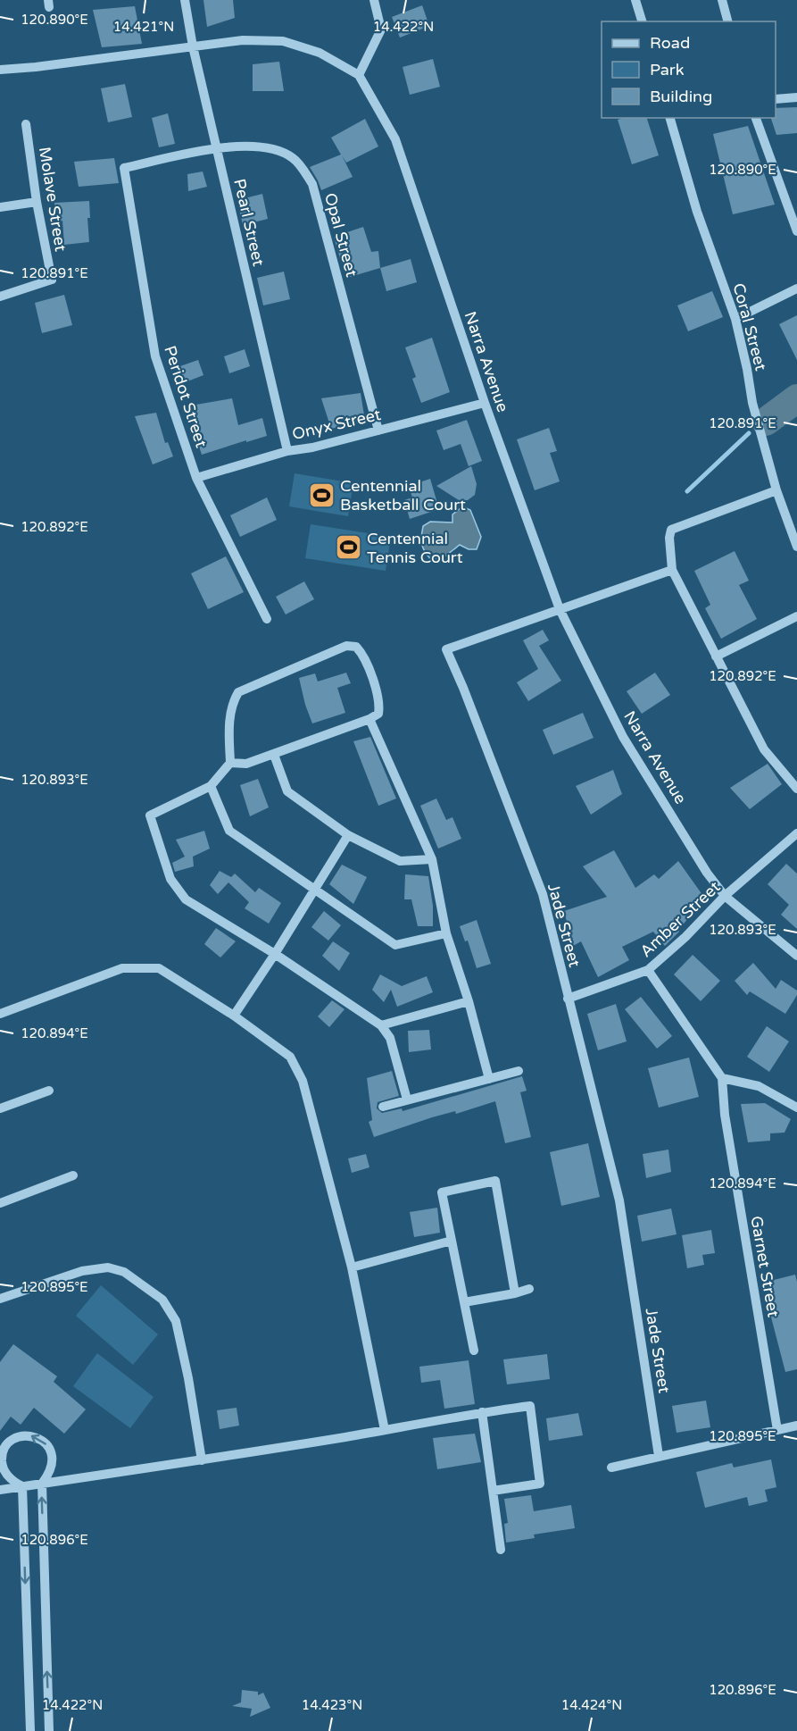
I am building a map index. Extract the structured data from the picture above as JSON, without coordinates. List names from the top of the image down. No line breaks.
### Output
{"streets":{"street":["Molave Street","Pearl Street","Opal Street","Coral Street","Narra Avenue","Peridot Street","Onyx Street","Amber Street","Jade Street","Garnet Street"]},"crossings":[["Pearl Street","Opal Street"],["Pearl Street","Onyx Street"],["Opal Street","Peridot Street"],["Opal Street","Onyx Street"],["Narra Avenue","Onyx Street"],["Narra Avenue","Amber Street"],["Narra Avenue","Jade Street"],["Peridot Street","Onyx Street"],["Amber Street","Jade Street"]],"places":{"sports":["Centennial Basketball Court","Centennial Tennis Court"]},"legend":["Road","Park","Building"],"coordinates":["120.890°E","14.421°N","14.422°N","120.891°E","120.892°E","120.893°E","120.894°E","120.895°E","120.896°E","14.423°N","14.424°N"]}
